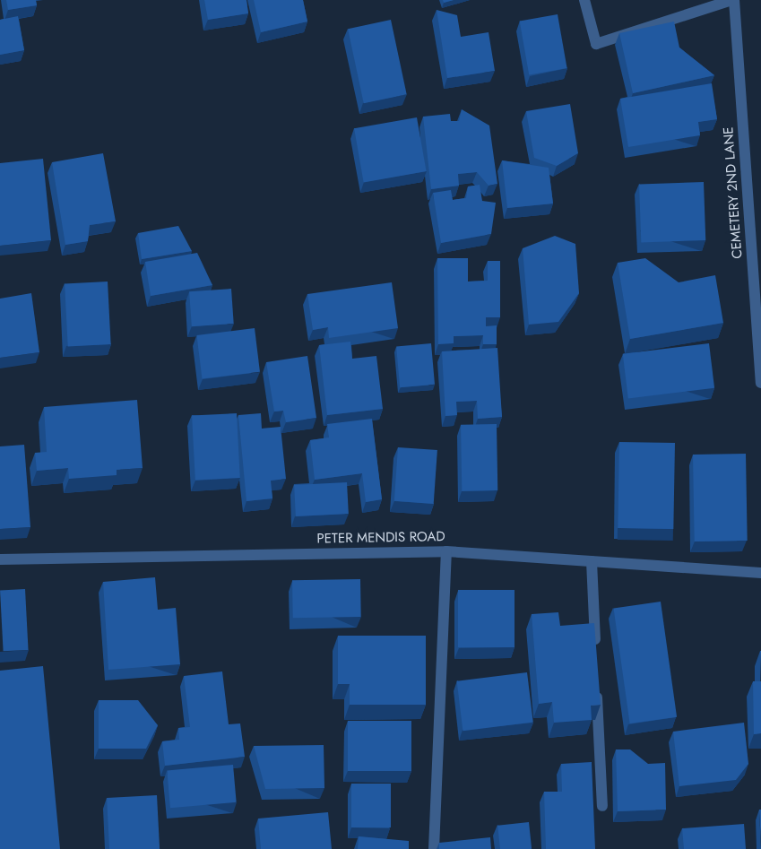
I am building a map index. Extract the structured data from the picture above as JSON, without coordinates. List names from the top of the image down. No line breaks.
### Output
{"streets":{"street":["CEMETERY 2ND LANE","PETER MENDIS ROAD"]}}
